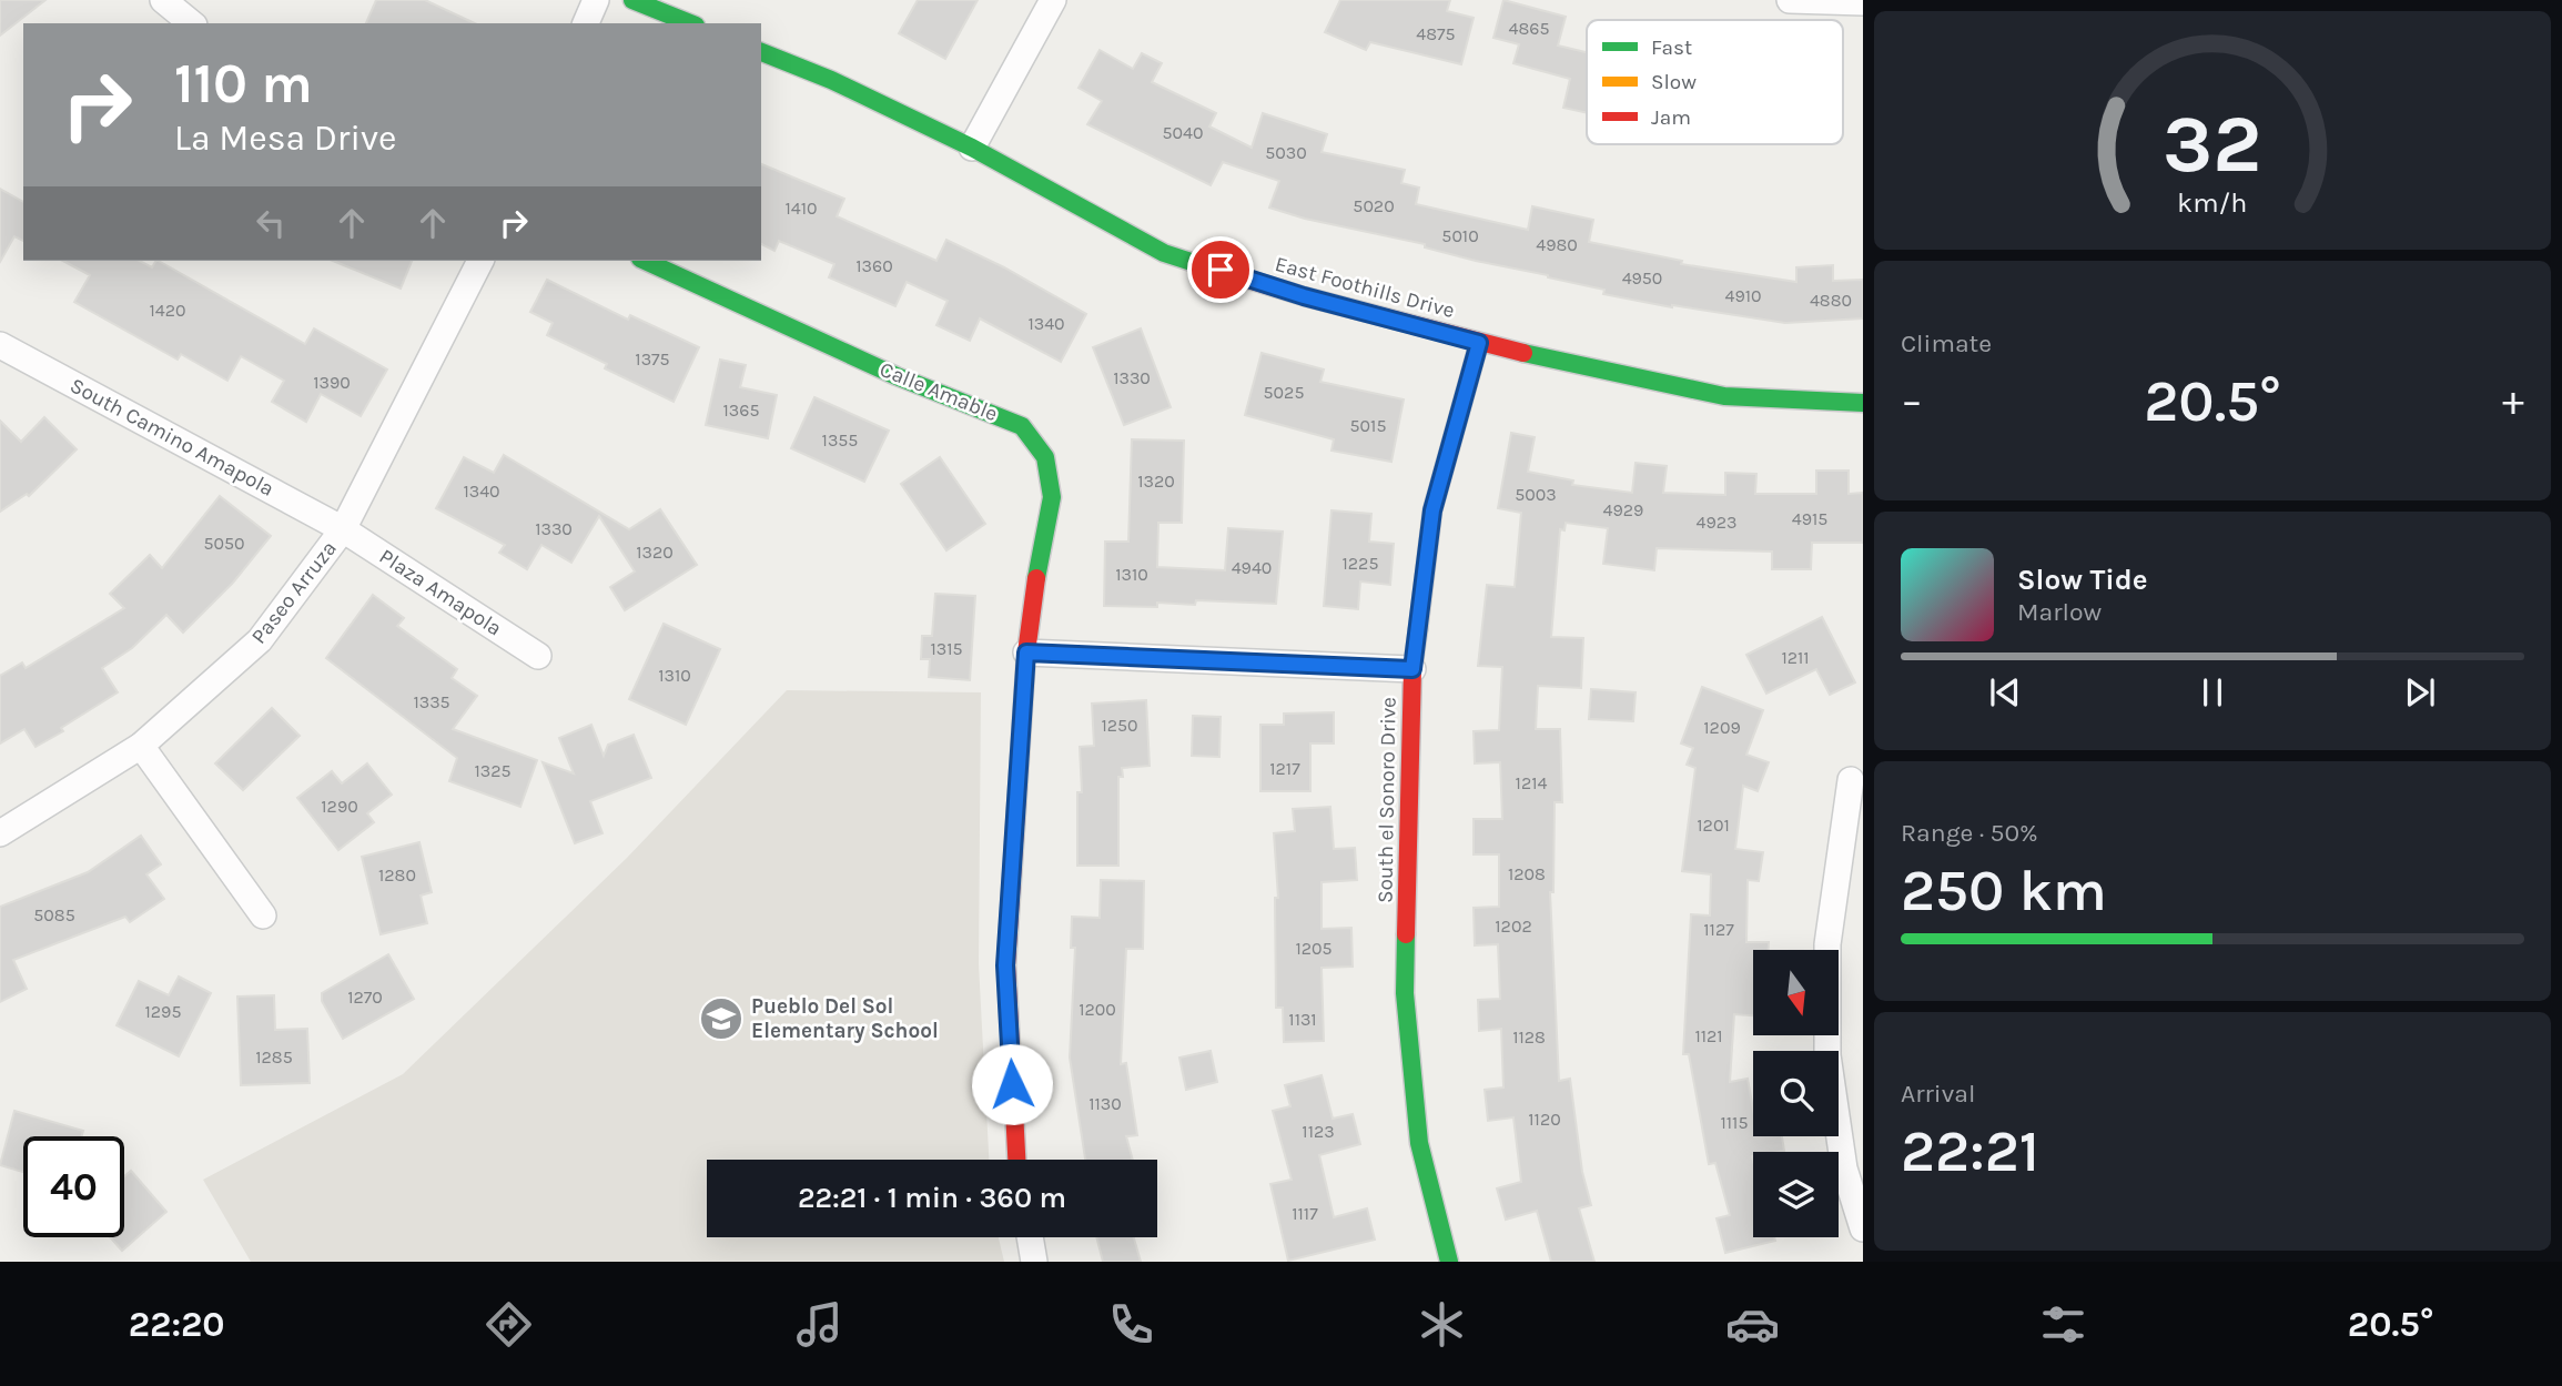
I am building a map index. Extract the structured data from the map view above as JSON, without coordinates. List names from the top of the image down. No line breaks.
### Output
{"streets":{"street":["East Foothills Drive","Calle Amable","South Camino Amapola","Paseo Arruza","Plaza Amapola","South el Sonoro Drive"]},"crossings":[["East Foothills Drive","South el Sonoro Drive"],["South Camino Amapola","Paseo Arruza"],["South Camino Amapola","Plaza Amapola"],["Paseo Arruza","Plaza Amapola"]],"places":{"school or university":["Pueblo Del Sol Elementary School"]},"house_numbers":["4865","4875","5040","5030","5020","1410","5010","4980","1360","4950","4910","4880","1420","1340","1375","1330","1390","5025","1365","5015","1355","1320","1340","5003","4929","4915","4923","1330","5050","1320","1225","4940","1310","1315","1211","1310","1335","1250","1209","1217","1325","1214","1290","1201","1208","1280","5085","1202","1127","1205","1270","1200","1295","1131","1121","1128","1285","1130","1120","1115","1123","1117"],"legend":["Fast","Slow","Jam"],"north":"bottom","page":{"turn":["110 m","La Mesa Drive"],"tile":["Climate",["Range · 50%","250 km"],["Arrival","22:21"]],"heat":["−","20.5°","+"],"song":["Slow Tide","Marlow"],"limit":"40","trip":"22:21 · 1 min · 360 m","tabs":["22:20","20.5°"],"gauge":["32","km/h"]}}
